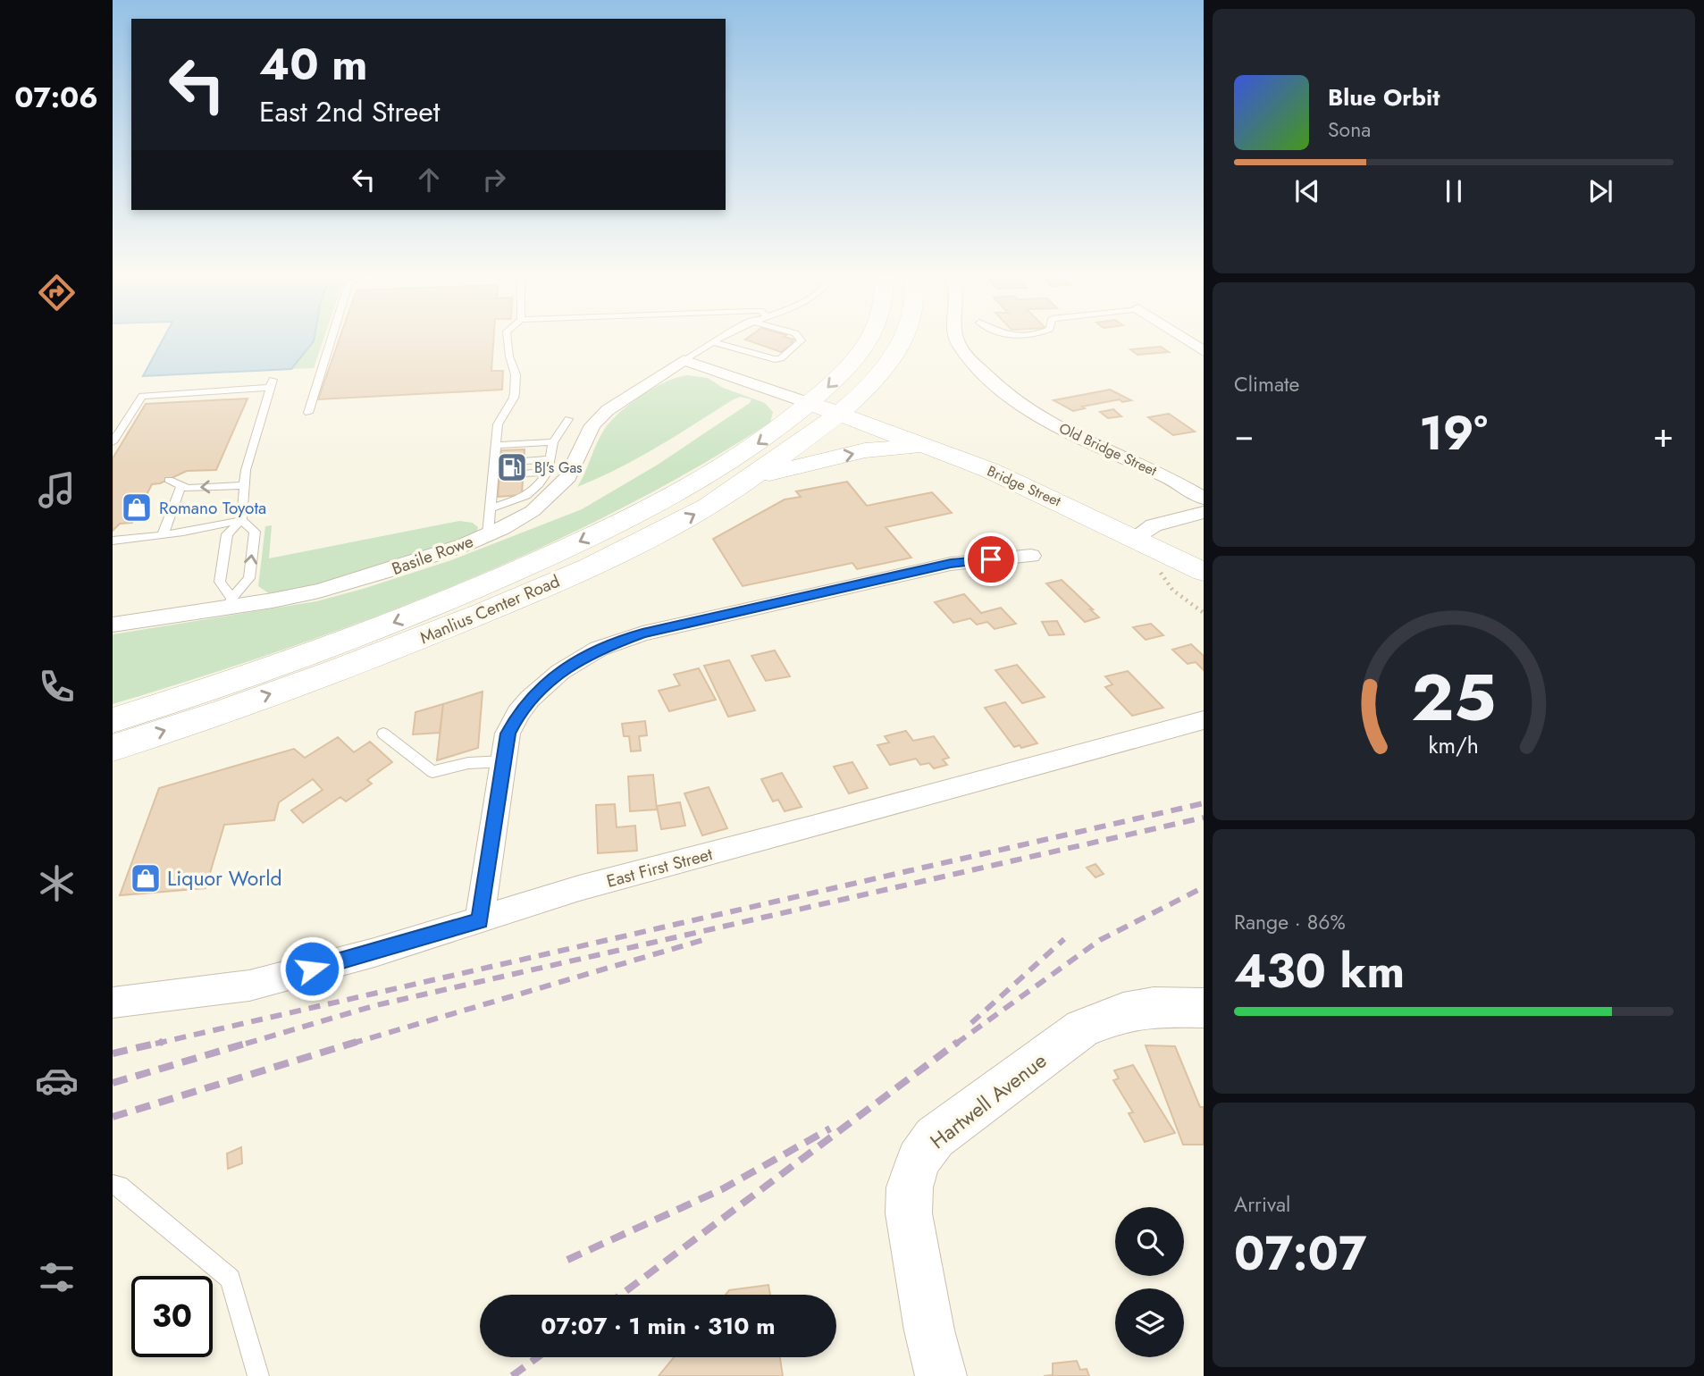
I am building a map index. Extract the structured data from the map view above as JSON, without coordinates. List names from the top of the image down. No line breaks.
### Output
{"streets":{"main road":["Bridge Street","Manlius Center Road"],"street":["Old Bridge Street","Basile Rowe","East First Street","Hartwell Avenue"]},"crossings":[["Bridge Street","Basile Rowe"],["Bridge Street","Manlius Center Road"]],"places":{"fuel station":["BJ's Gas"],"shop":["Romano Toyota","Liquor World"]},"page":{"tabs":"07:06","turn":["40 m","East 2nd Street"],"song":["Blue Orbit","Sona"],"tile":["Climate",["Range · 86%","430 km"],["Arrival","07:07"]],"heat":["−","19°","+"],"limit":"30","trip":"07:07 · 1 min · 310 m","gauge":["25","km/h"]}}
